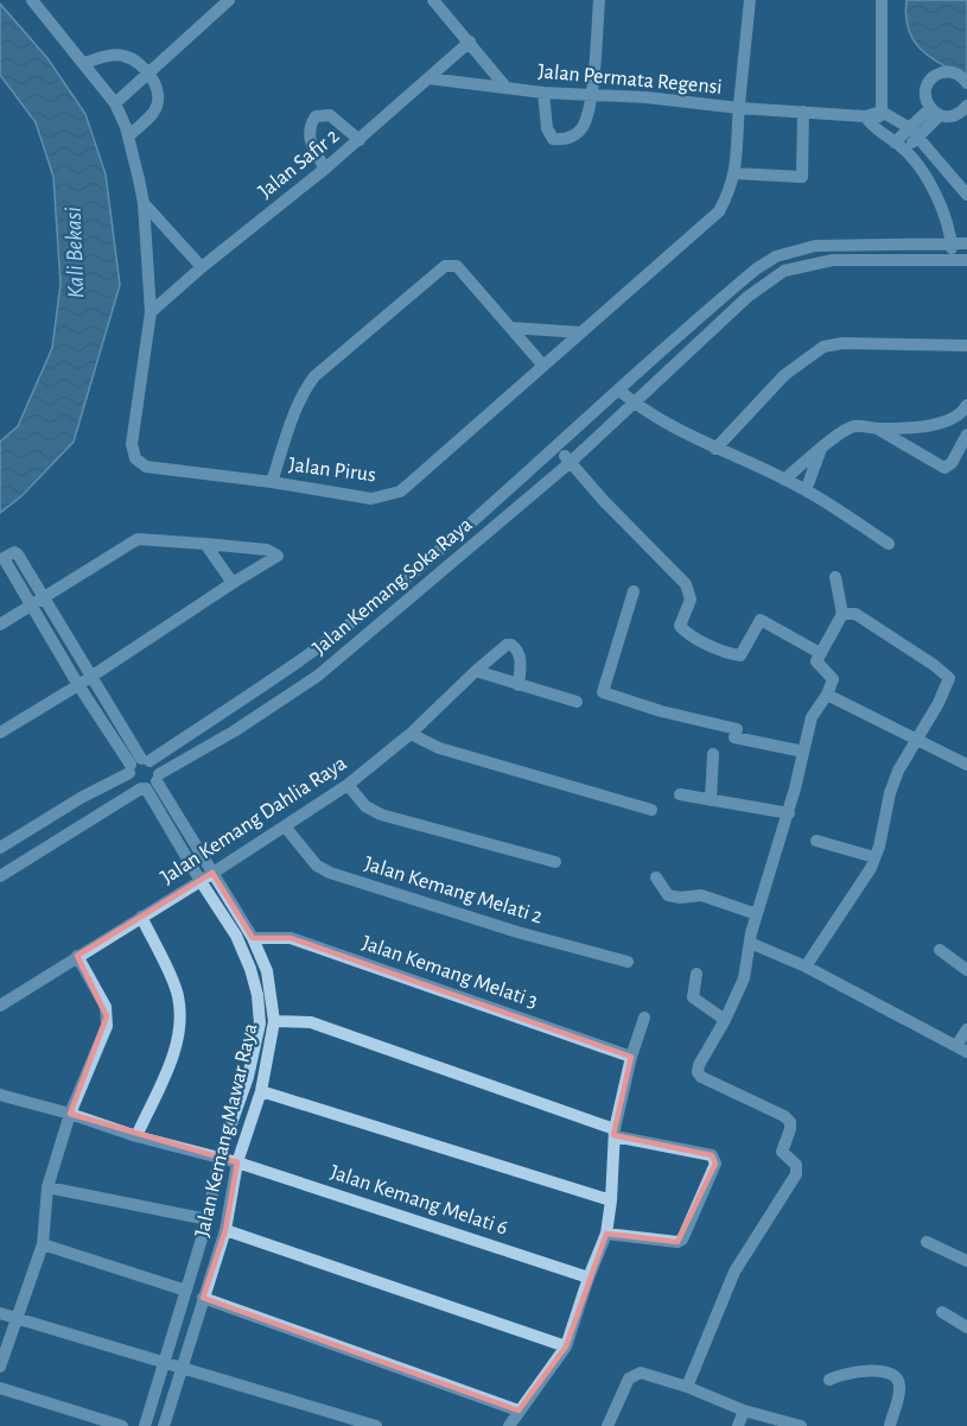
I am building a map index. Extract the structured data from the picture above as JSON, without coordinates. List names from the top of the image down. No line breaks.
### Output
{"streets":{"street":["Jalan Permata Regensi","Jalan Safir 2","Jalan Pirus","Jalan Kemang Soka Raya","Jalan Kemang Dahlia Raya","Jalan Kemang Melati 2","Jalan Kemang Melati 3","Jalan Kemang Mawar Raya","Jalan Kemang Melati 6"]},"crossings":[["Jalan Permata Regensi","Jalan Safir 2"],["Jalan Permata Regensi","Jalan Pirus"],["Jalan Safir 2","Jalan Pirus"],["Jalan Kemang Soka Raya","Jalan Kemang Mawar Raya"],["Jalan Kemang Dahlia Raya","Jalan Kemang Melati 2"],["Jalan Kemang Dahlia Raya","Jalan Kemang Mawar Raya"],["Jalan Kemang Melati 3","Jalan Kemang Mawar Raya"],["Jalan Kemang Mawar Raya","Jalan Kemang Melati 6"]],"water":["Kali Bekasi"]}
